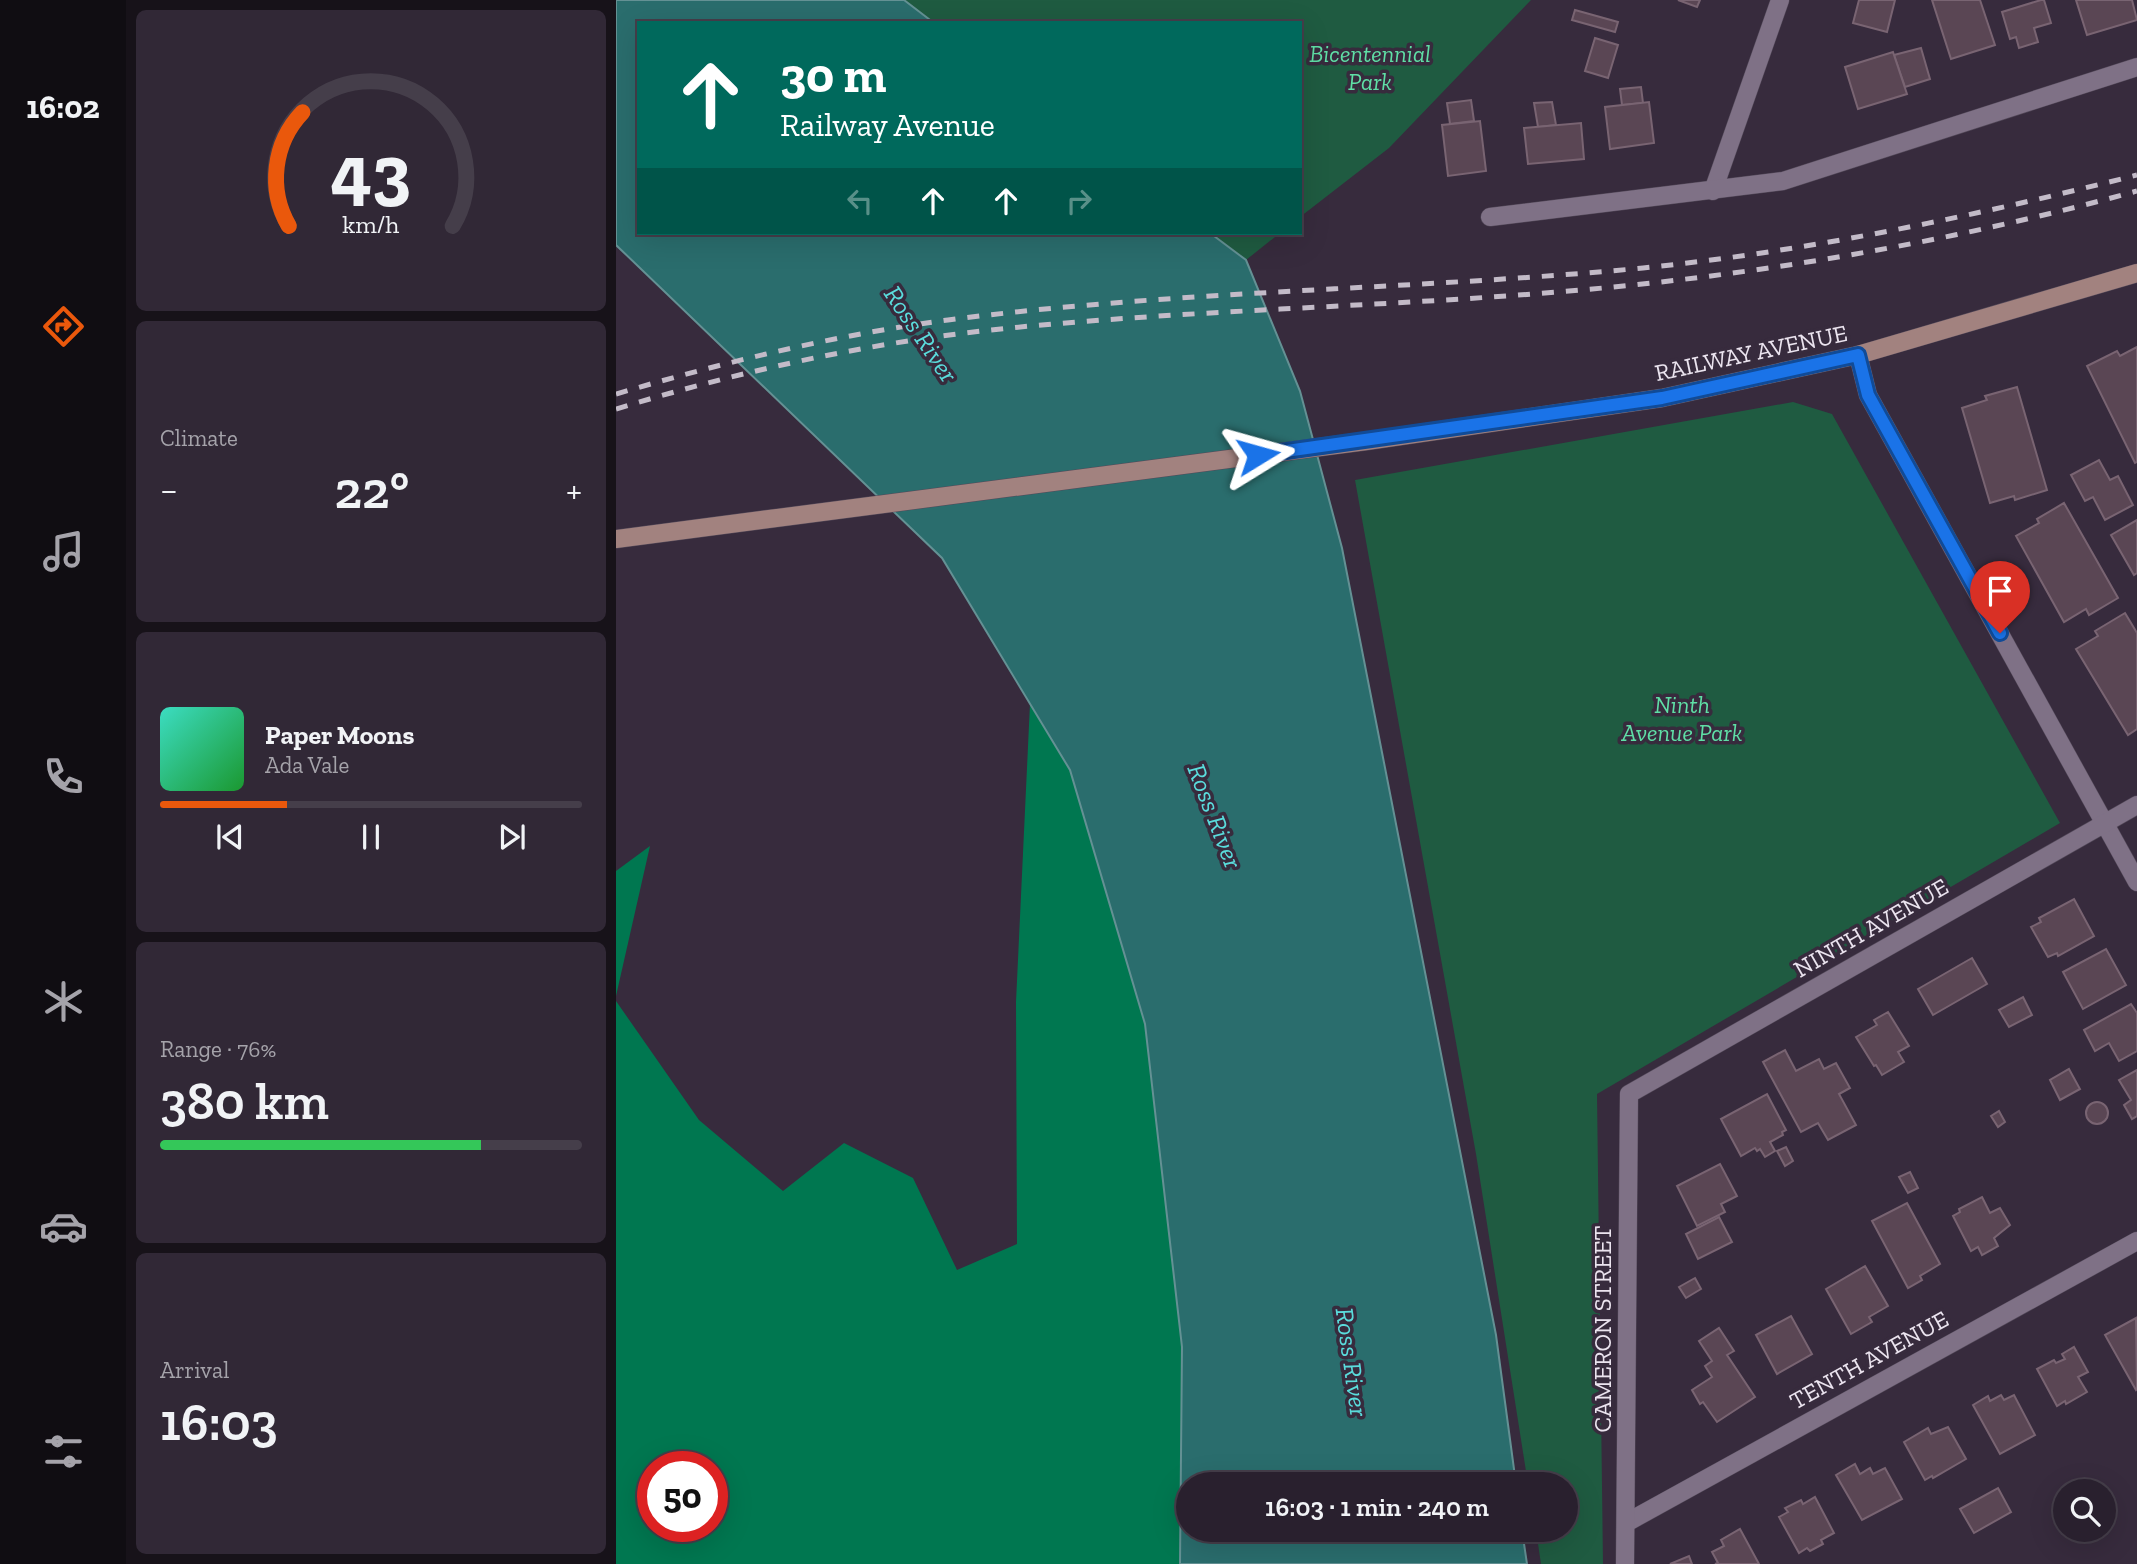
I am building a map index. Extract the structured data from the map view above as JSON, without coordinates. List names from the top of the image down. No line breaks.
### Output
{"streets":{"main road":["RAILWAY AVENUE"],"street":["NINTH AVENUE","CAMERON STREET","TENTH AVENUE"]},"crossings":[["NINTH AVENUE","CAMERON STREET"],["CAMERON STREET","TENTH AVENUE"]],"water":["Ross River"],"parks":["Bicentennial Park","Ninth Avenue Park"],"page":{"tabs":"16:02","turn":["30 m","Railway Avenue"],"tile":["Climate",["Range · 76%","380 km"],["Arrival","16:03"]],"heat":["−","22°","+"],"song":["Paper Moons","Ada Vale"],"limit":"50","trip":"16:03 · 1 min · 240 m","gauge":["43","km/h"]}}
